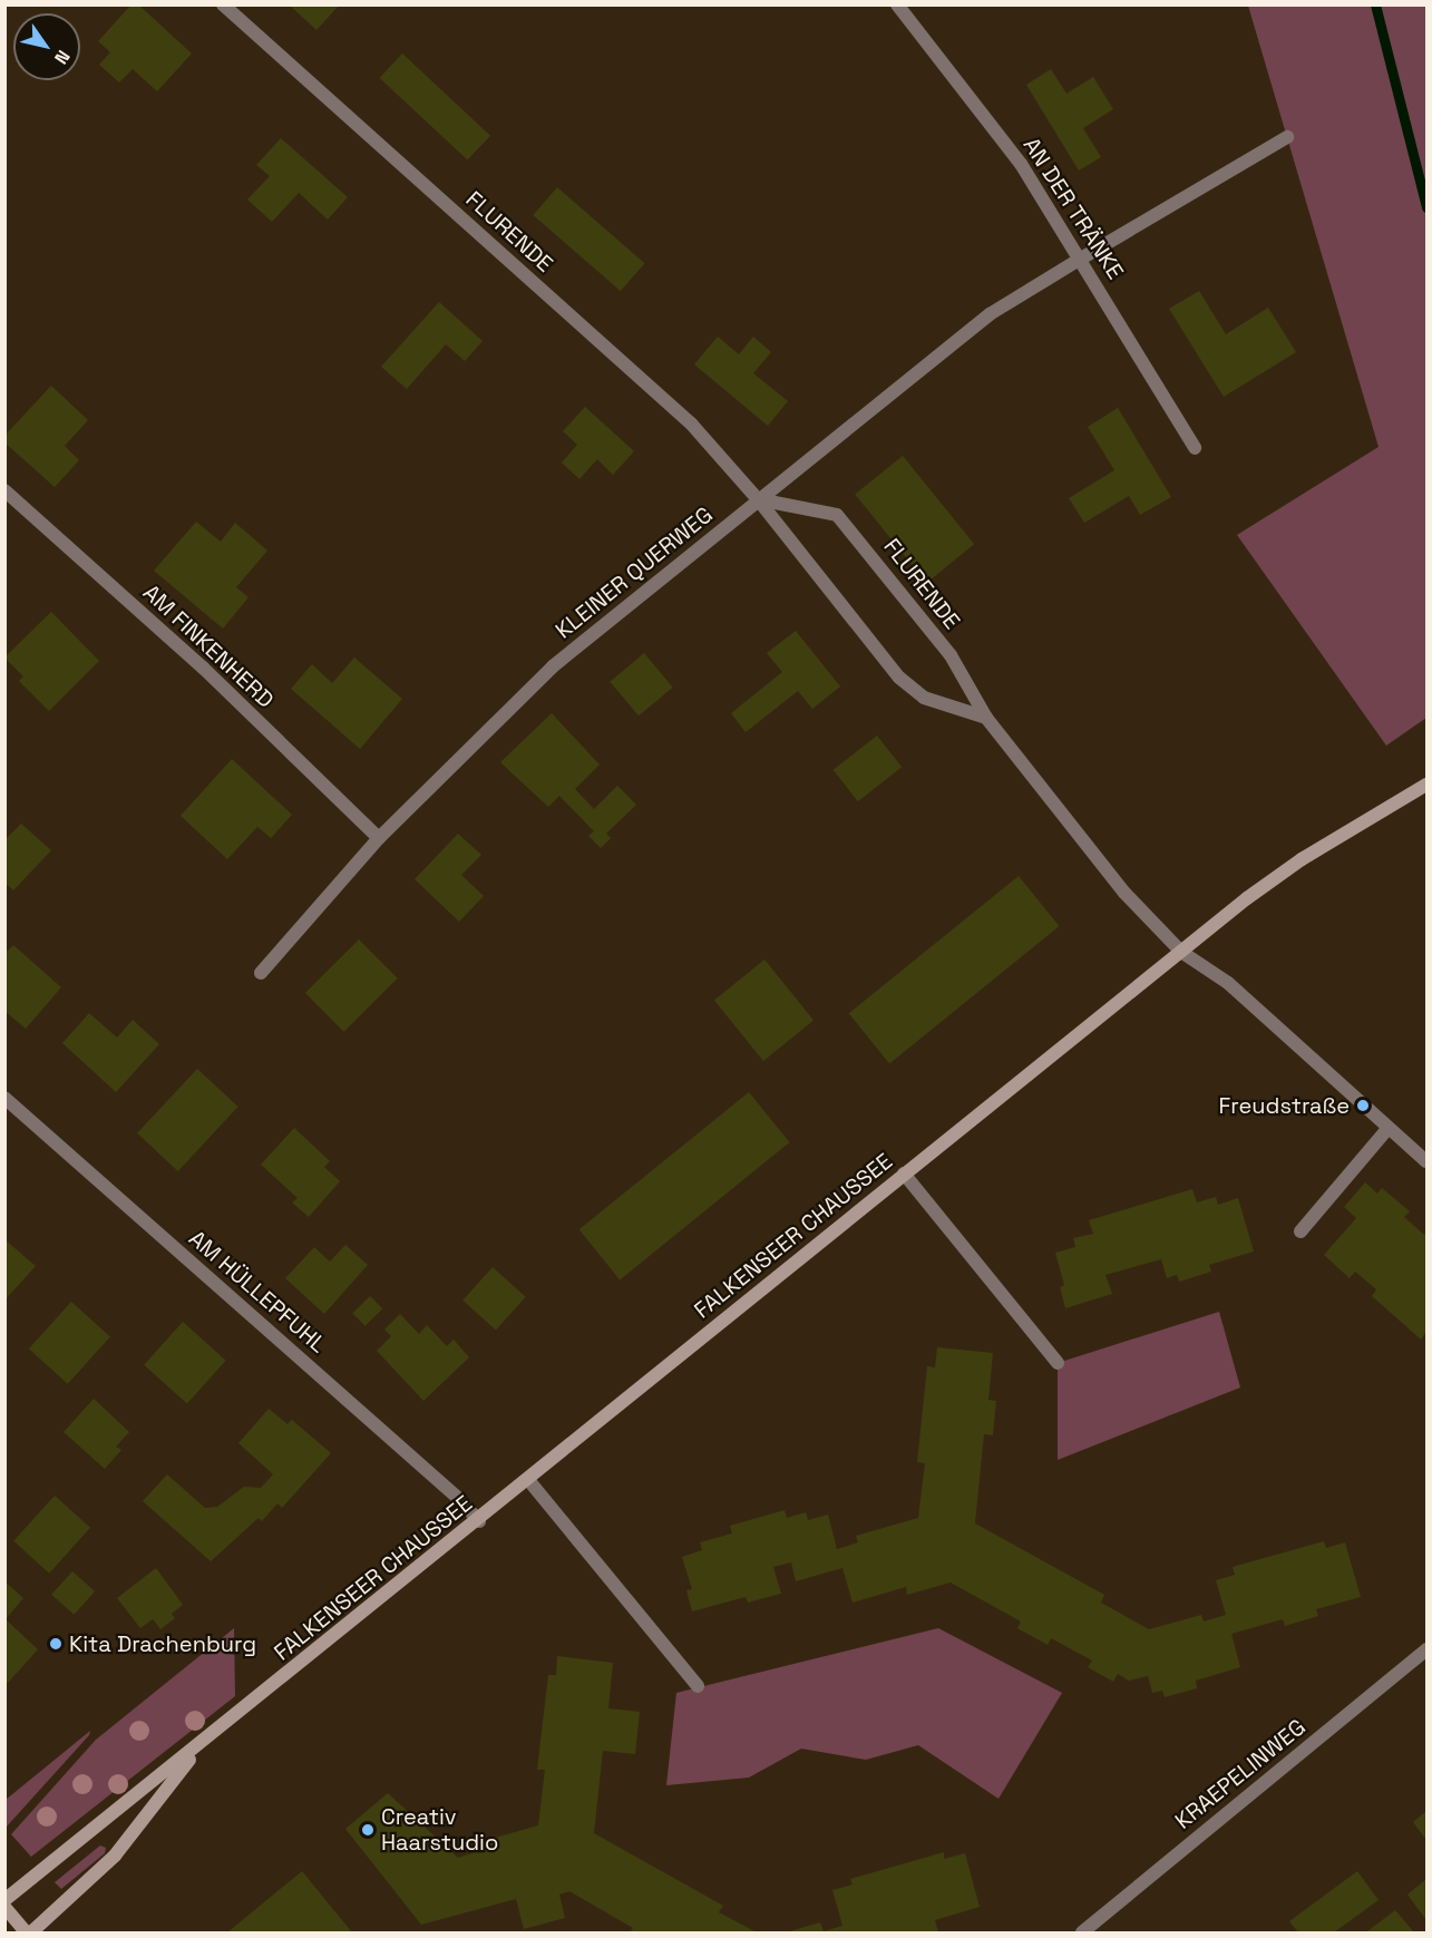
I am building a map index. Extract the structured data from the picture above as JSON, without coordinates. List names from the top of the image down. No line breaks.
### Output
{"streets":{"main road":["FALKENSEER CHAUSSEE"],"street":["AN DER TRÄNKE","FLURENDE","KLEINER QUERWEG","AM FINKENHERD","AM HÜLLEPFUHL","KRAEPELINWEG"]},"crossings":[["AN DER TRÄNKE","KLEINER QUERWEG"],["FLURENDE","KLEINER QUERWEG"],["FLURENDE","FALKENSEER CHAUSSEE"],["KLEINER QUERWEG","AM FINKENHERD"],["FALKENSEER CHAUSSEE","AM HÜLLEPFUHL"]],"places":["Freudstraße","Kita Drachenburg","Creativ Haarstudio"],"north":"bottom right"}
